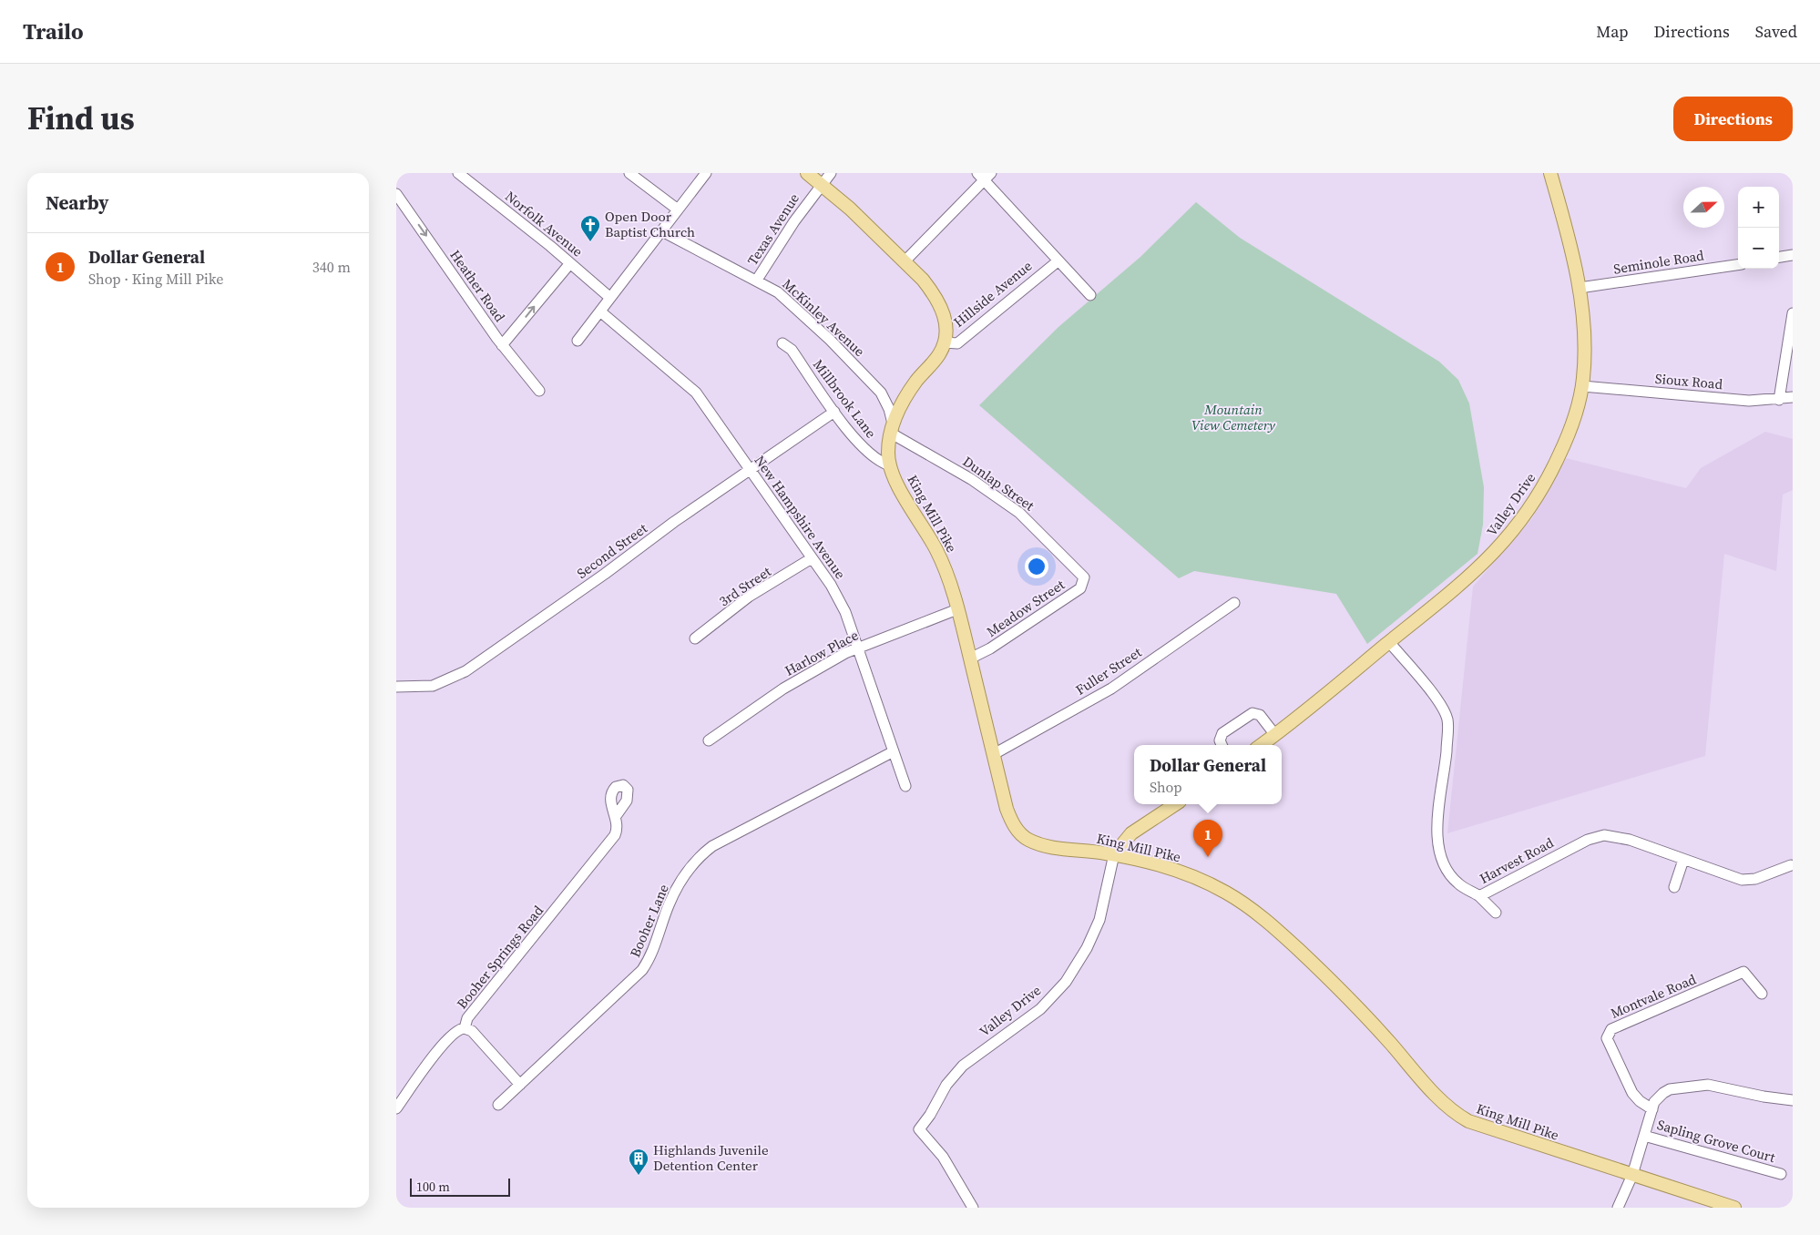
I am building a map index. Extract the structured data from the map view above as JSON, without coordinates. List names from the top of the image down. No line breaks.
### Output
{"streets":{"main road":["Valley Drive","King Mill Pike"],"street":["Norfolk Avenue","Texas Avenue","Seminole Road","Heather Road","Hillside Avenue","McKinley Avenue","Sioux Road","Millbrook Lane","Dunlap Street","New Hampshire Avenue","Second Street","3rd Street","Meadow Street","Harlow Place","Fuller Street","Harvest Road","Booher Lane","Booher Springs Road","Montvale Road","Sapling Grove Court"]},"crossings":[["Texas Avenue","McKinley Avenue"],["Seminole Road","Valley Drive"],["McKinley Avenue","Dunlap Street"],["McKinley Avenue","King Mill Pike"],["Sioux Road","Valley Drive"],["Millbrook Lane","King Mill Pike"],["Millbrook Lane","Second Street"],["Dunlap Street","King Mill Pike"],["Dunlap Street","Meadow Street"],["Valley Drive","King Mill Pike"],["Valley Drive","Harvest Road"],["King Mill Pike","Meadow Street"],["King Mill Pike","Harlow Place"],["King Mill Pike","Fuller Street"],["New Hampshire Avenue","Second Street"],["New Hampshire Avenue","3rd Street"],["New Hampshire Avenue","Harlow Place"],["New Hampshire Avenue","Booher Lane"]],"one_way":["Heather Road"],"parks":["Mountain View Cemetery"],"places":{"church":["Open Door Baptist Church"],"building":["Highlands Juvenile Detention Center"]},"scale_bar":"100 m","north":"right","page":{"header":"Trailo","nav":["Map","Directions","Saved"],"title":"Find us","buttons":"Directions","heading":"Nearby","map_buttons":["+","−"],"list":[{"mark":"1","name":"Dollar General","note":"Shop · King Mill Pike","value":"340 m"}],"popup":["Dollar General","Shop"],"pins":"1","scale":"100 m"}}
